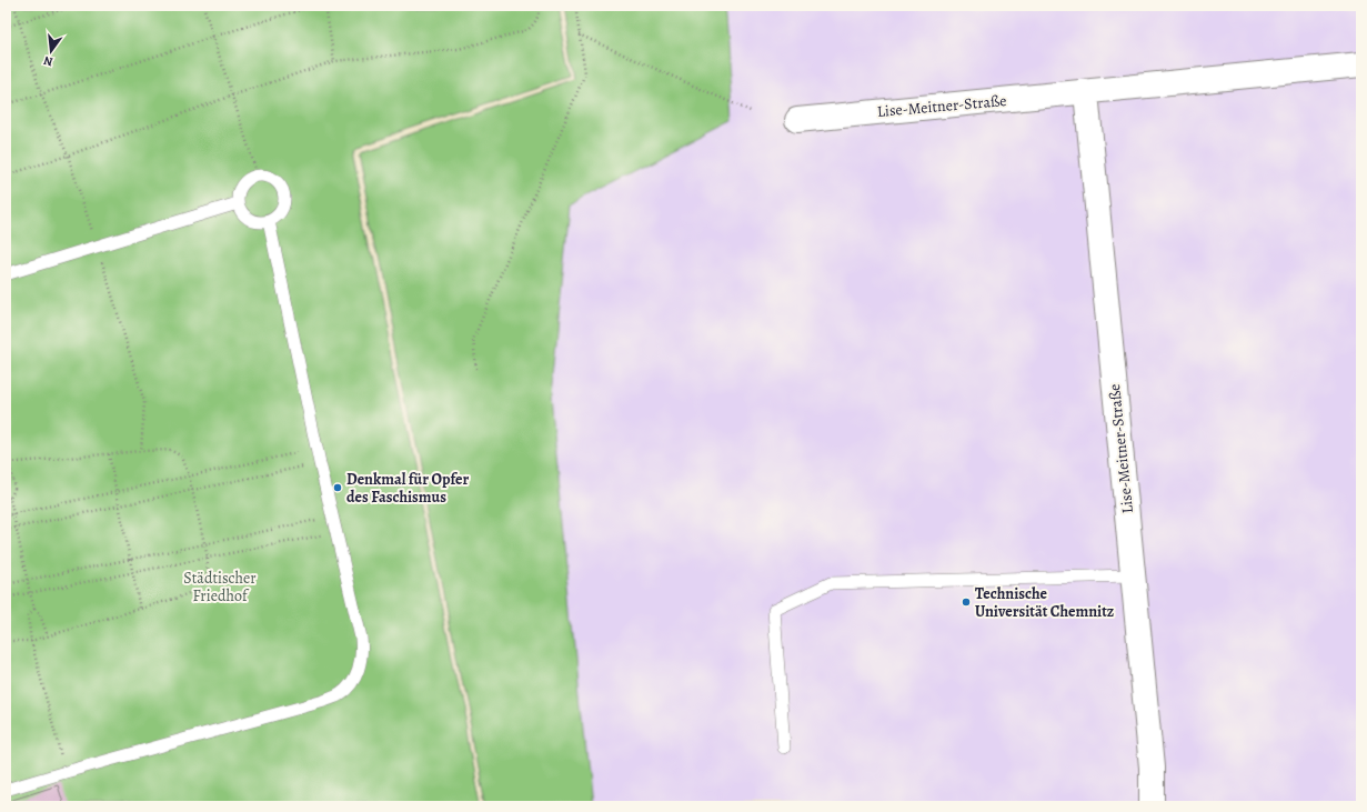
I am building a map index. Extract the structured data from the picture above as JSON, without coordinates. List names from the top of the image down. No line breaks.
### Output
{"streets":{"street":["Lise-Meitner-Straße"]},"parks":["Städtischer Friedhof"],"places":["Denkmal für Opfer des Faschismus","Technische Universität Chemnitz"],"north":"bottom"}
